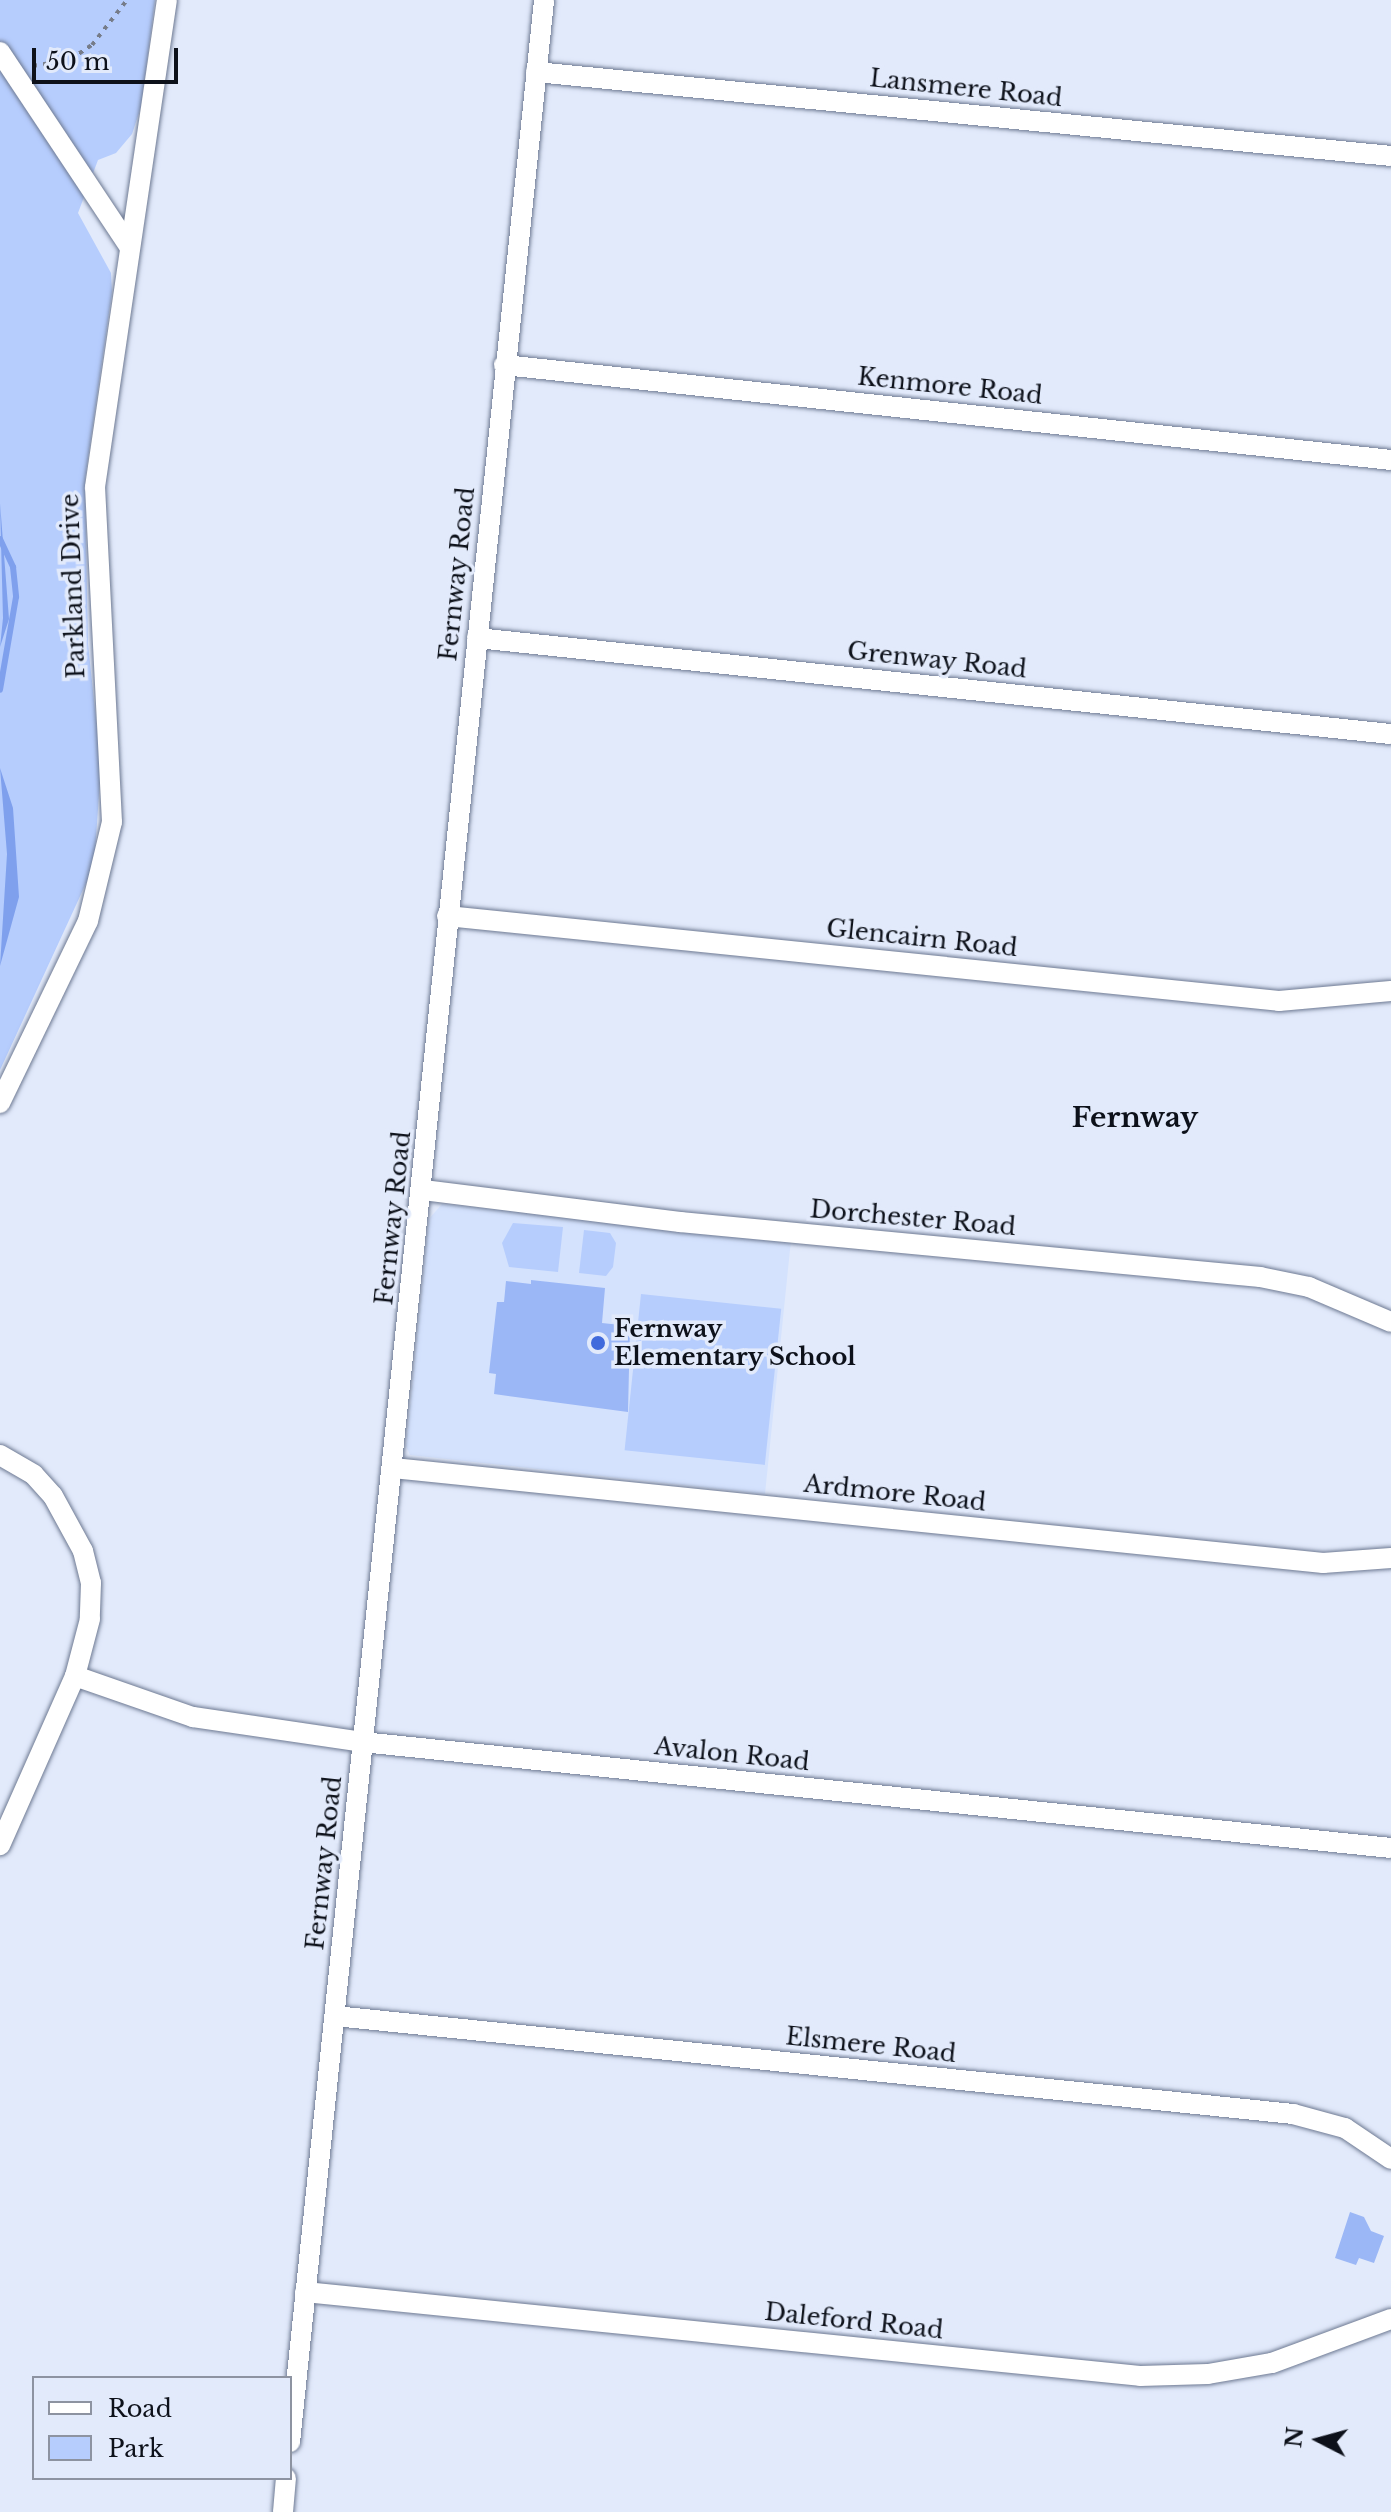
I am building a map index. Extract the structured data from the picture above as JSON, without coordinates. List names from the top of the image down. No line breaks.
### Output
{"streets":{"street":["Lansmere Road","Kenmore Road","Fernway Road","Parkland Drive","Grenway Road","Glencairn Road","Dorchester Road","Ardmore Road","Avalon Road","Elsmere Road","Daleford Road"]},"crossings":[["Lansmere Road","Fernway Road"],["Kenmore Road","Fernway Road"],["Fernway Road","Grenway Road"],["Fernway Road","Glencairn Road"],["Fernway Road","Dorchester Road"],["Fernway Road","Ardmore Road"],["Fernway Road","Avalon Road"],["Fernway Road","Elsmere Road"],["Fernway Road","Daleford Road"]],"districts":["Fernway"],"places":["Fernway Elementary School"],"legend":["Road","Park"],"scale_bar":"50 m","north":"left"}
